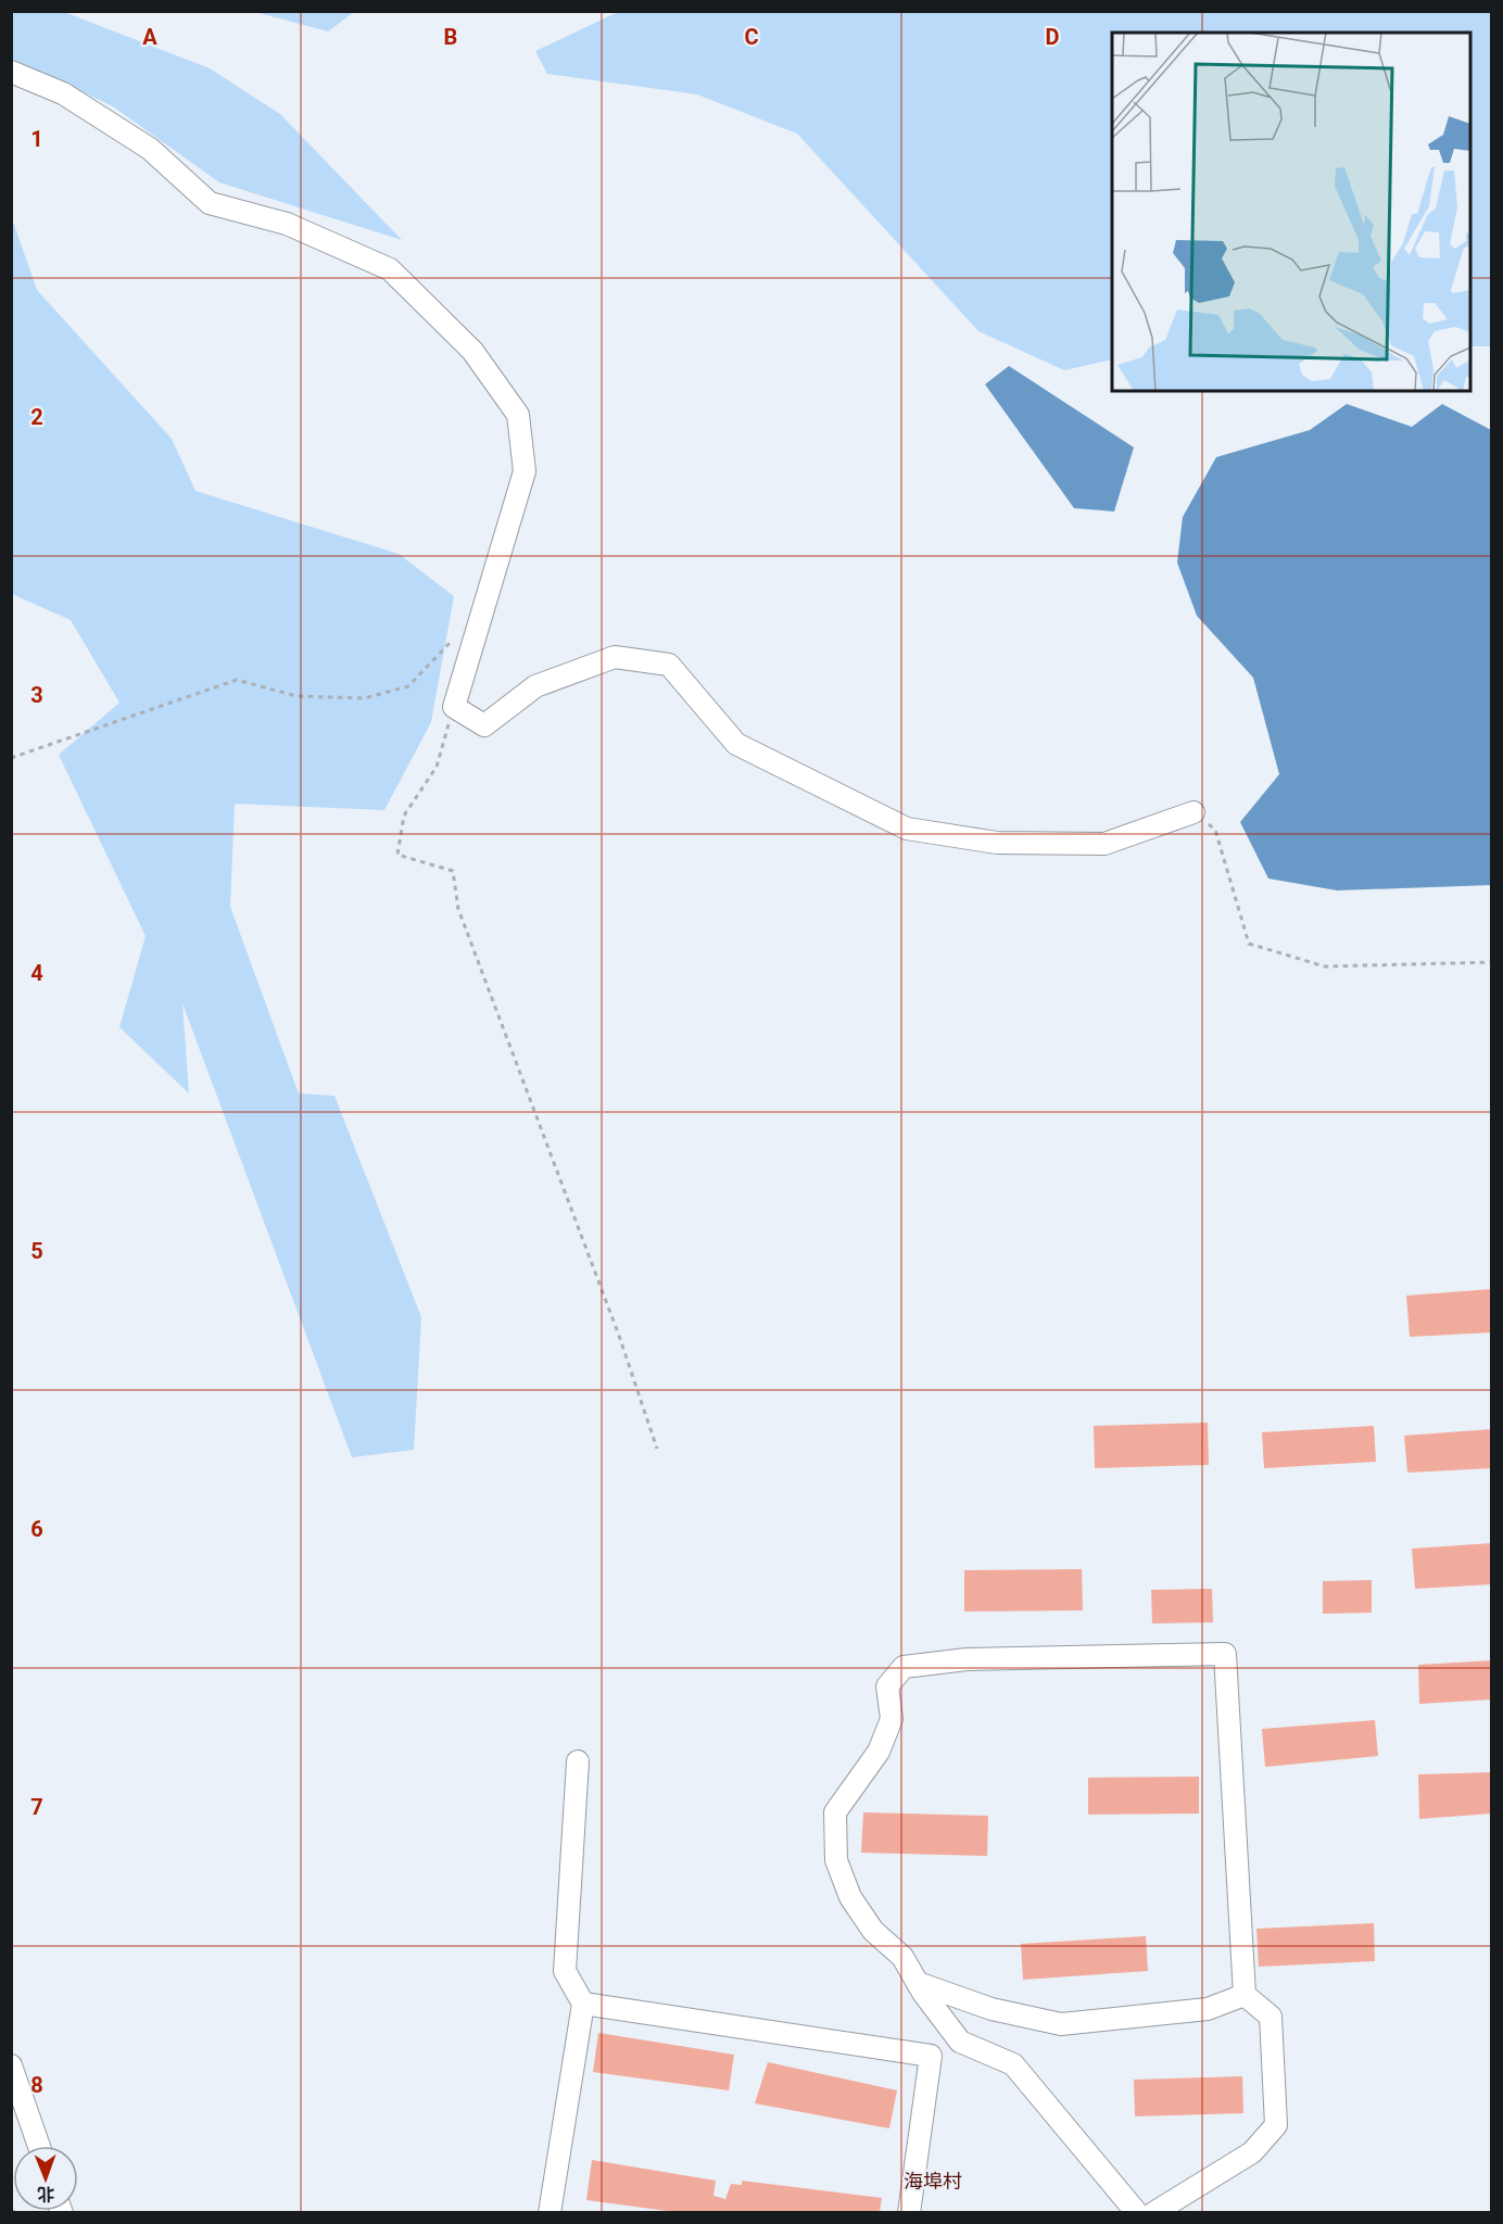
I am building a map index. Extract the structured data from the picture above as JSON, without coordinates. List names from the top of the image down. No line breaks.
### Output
{"districts":["海埠村"],"north":"bottom","grid":{"columns":["A","B","C","D"],"rows":["1","2","3","4","5","6","7","8"]}}
